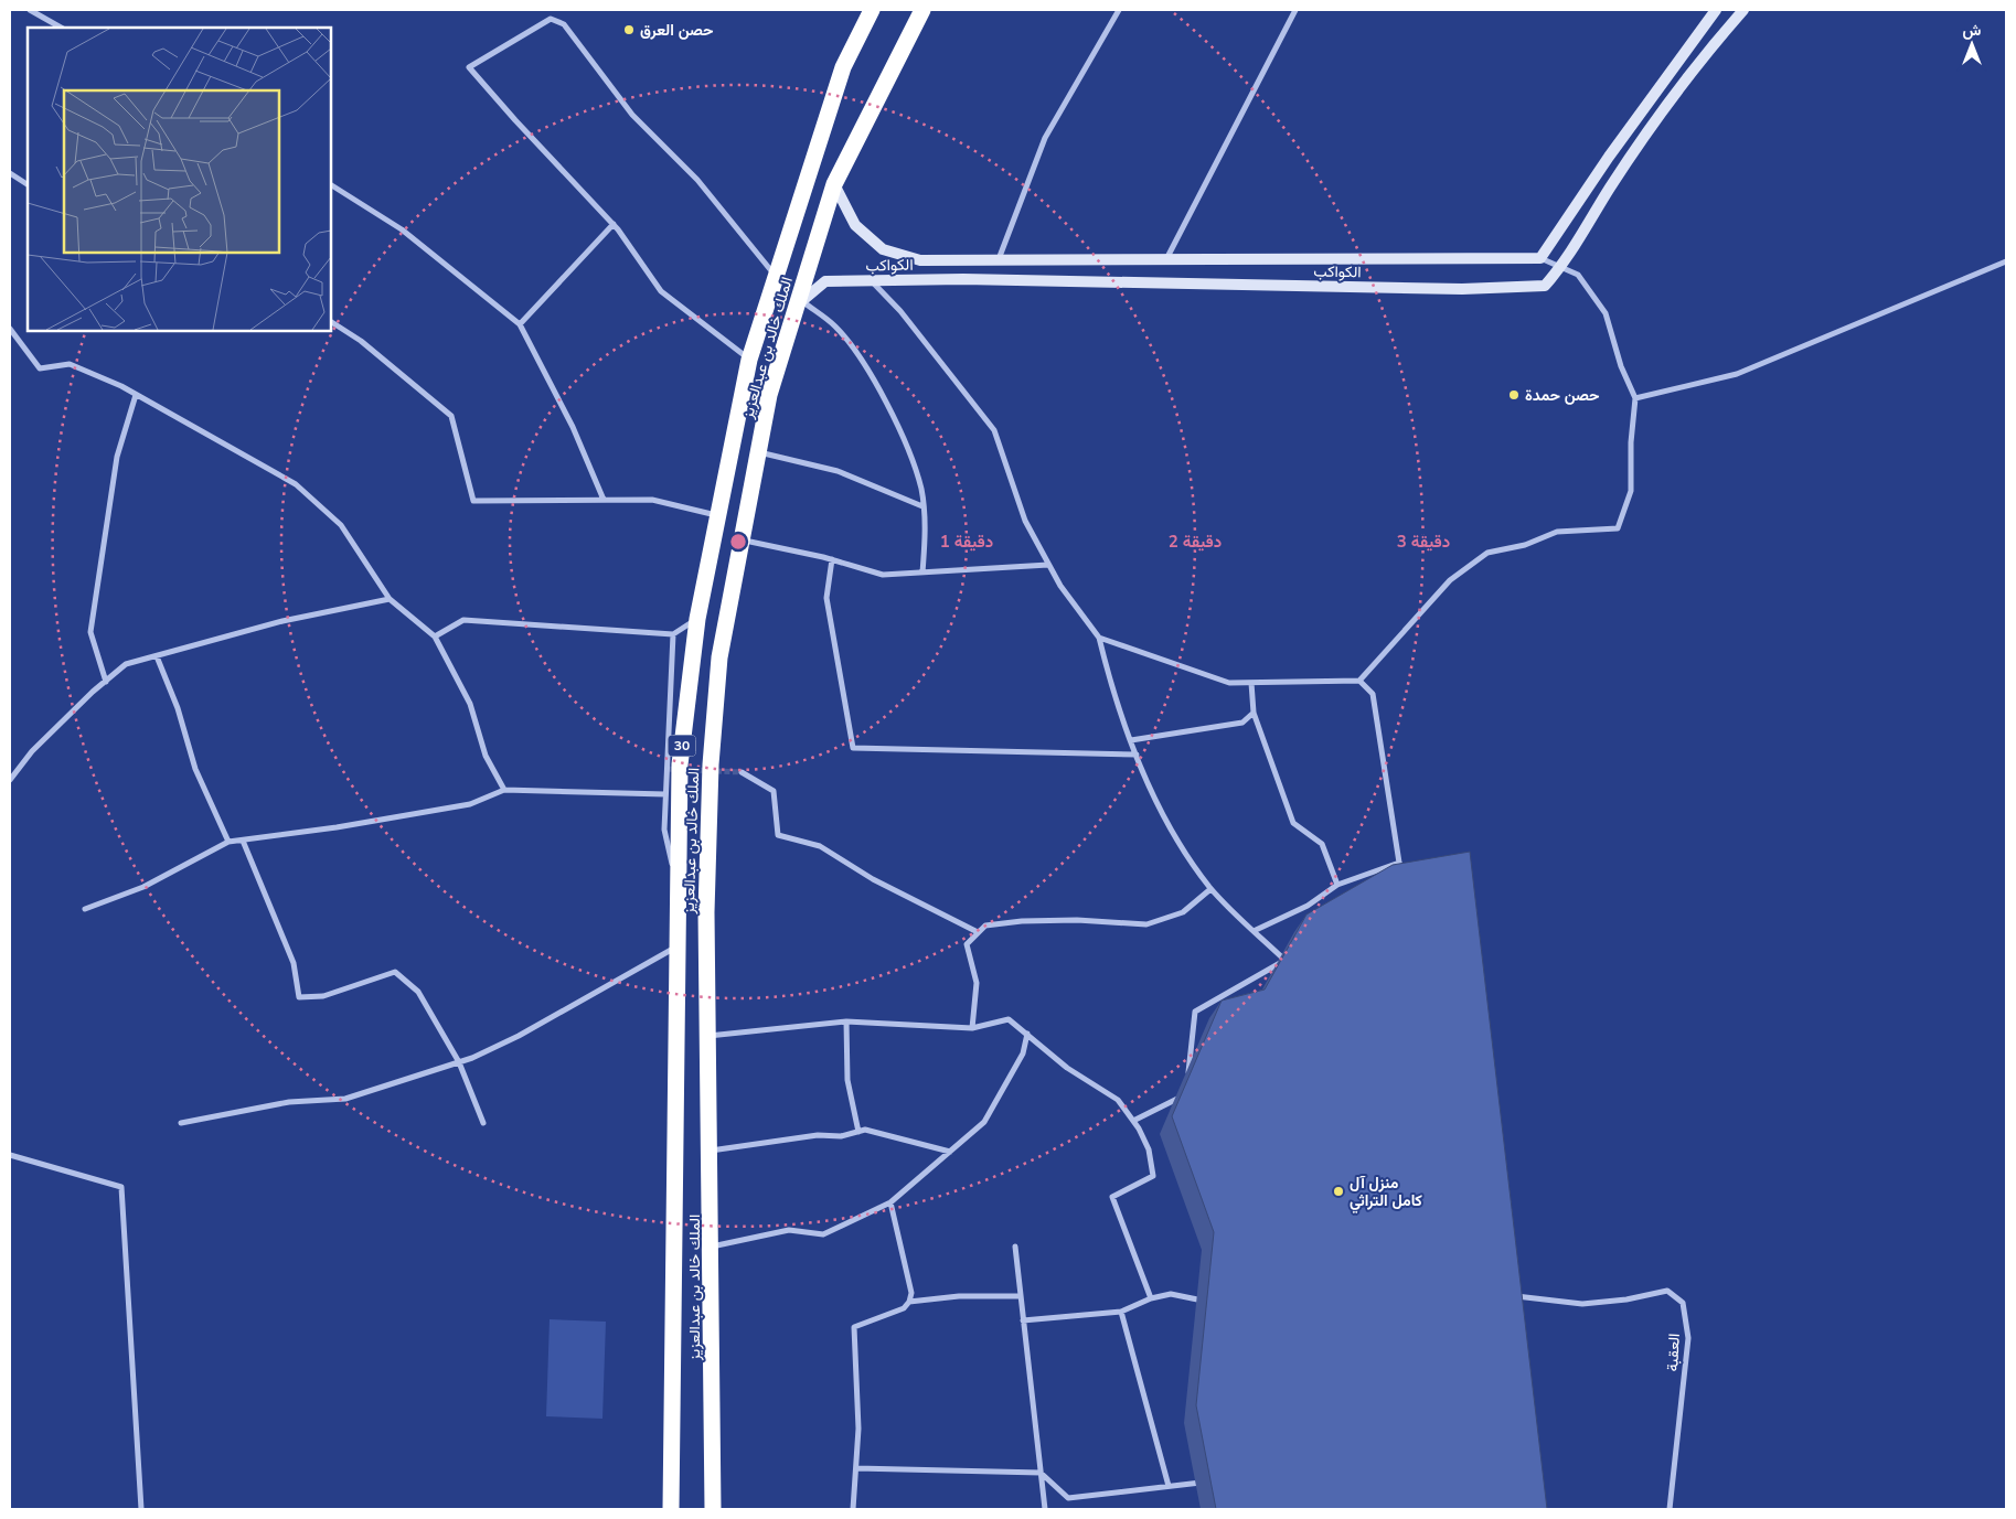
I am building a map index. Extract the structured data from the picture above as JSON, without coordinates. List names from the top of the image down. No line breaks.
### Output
{"streets":{"highway":["الملك خالد بن عبدالعزيز","30"],"street":["الكواكب","العقبة"]},"crossings":[["الكواكب","الملك خالد بن عبدالعزيز"]],"places":["حصن العرق","حصن حمدة","منزل آل كامل التراثي"],"north":"top","rings":["1 دقيقة","2 دقيقة","3 دقيقة"]}
